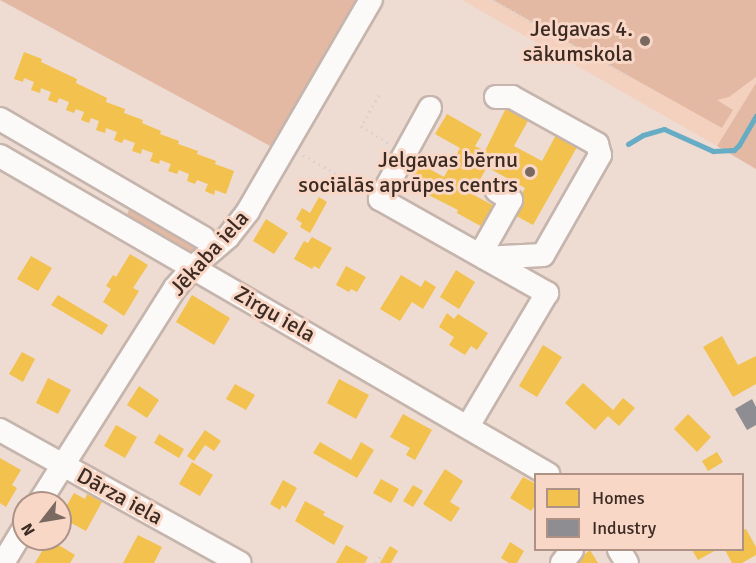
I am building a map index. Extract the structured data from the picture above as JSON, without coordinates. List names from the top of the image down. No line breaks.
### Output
{"streets":{"street":["Jēkaba iela","Zirgu iela","Dārza iela"]},"crossings":[["Jēkaba iela","Zirgu iela"],["Jēkaba iela","Dārza iela"]],"places":["Jelgavas 4. sākumskola","Jelgavas bērnu sociālās aprūpes centrs"],"legend":["Homes","Industry"],"north":"bottom left"}
